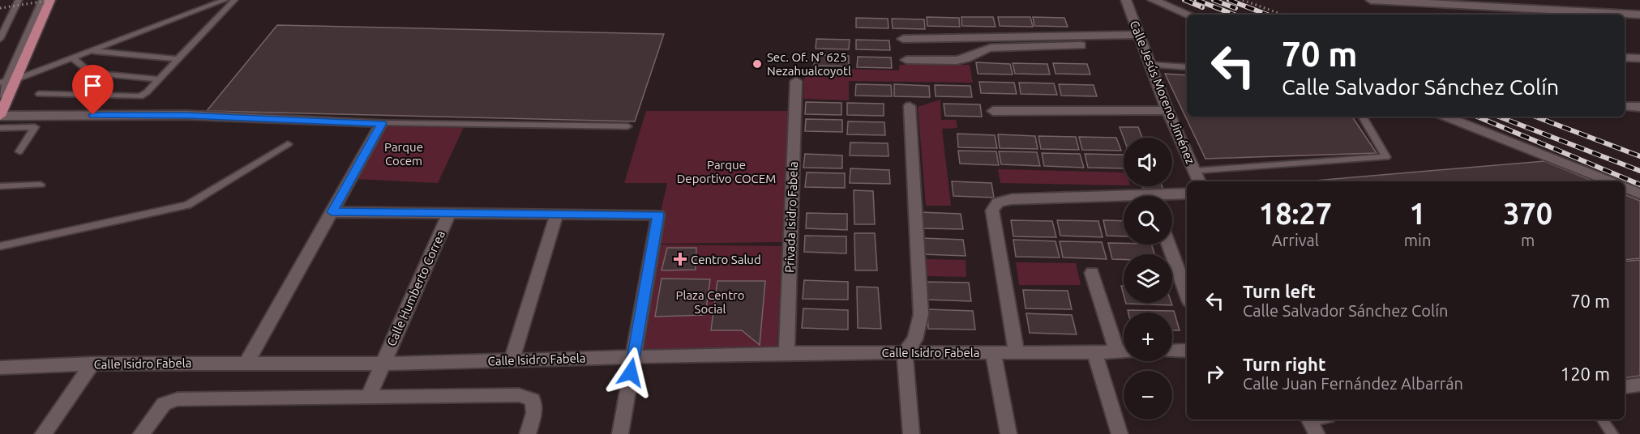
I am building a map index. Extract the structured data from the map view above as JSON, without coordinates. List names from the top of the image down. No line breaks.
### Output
{"streets":{"street":["Calle Jesús Moreno Jiménez","Privada Isidro Fabela","Calle Humberto Correa","Calle Isidro Fabela"]},"crossings":[["Privada Isidro Fabela","Calle Isidro Fabela"],["Calle Humberto Correa","Calle Isidro Fabela"]],"parks":["Parque Cocem","Parque Deportivo COCEM","Plaza Centro Social"],"places":{"other":["Sec. Of. N° 625 Nezahualcoyotl"],"health":["Centro Salud"]},"page":{"turn":["70 m","Calle Salvador Sánchez Colín"],"map_buttons":["+","−"],"eta":["18:27","Arrival","1","min","370","m"],"list":[{"name":"Turn left","note":"Calle Salvador Sánchez Colín","value":"70 m"},{"name":"Turn right","note":"Calle Juan Fernández Albarrán","value":"120 m"}]}}
